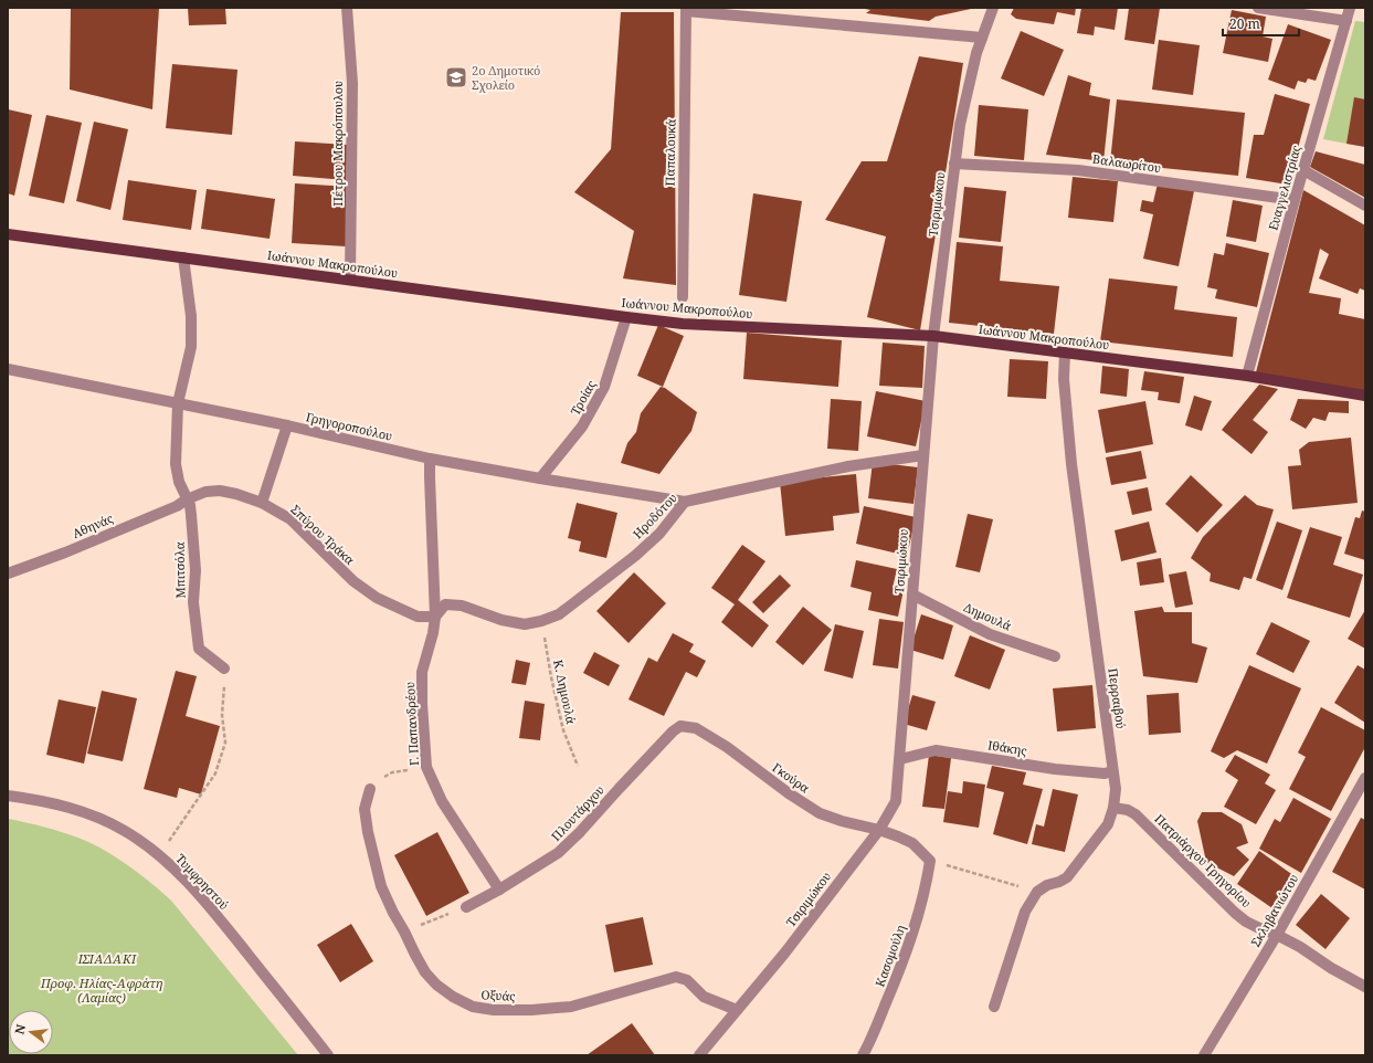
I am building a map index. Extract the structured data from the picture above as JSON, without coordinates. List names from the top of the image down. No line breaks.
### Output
{"streets":{"main road":["Ιωάννου Μακροπούλου"],"street":["Πέτρου Μακρόπουλου","Παπαλουκά","Βαλαωρίτου","Ευαγγελιστρίας","Τσιριμώκου","Τροίας","Γρηγοροπούλου","Ηροδότου","Αθηνάς","Σπύρου Τράκα","Μπιτσόλα","Δημουλά","Περραιβού","Γ. Παπανδρέου","Ιθάκης","Γκούρα","Πλουτάρχου","Πατριάρχου Γρηγορίου","Τυμφρηστού","Σκληβανιώτου","Κασομούλη","Οξυάς"],"path":["Κ. Δημουλά"]},"crossings":[["Πέτρου Μακρόπουλου","Ιωάννου Μακροπούλου"],["Βαλαωρίτου","Ευαγγελιστρίας"],["Βαλαωρίτου","Τσιριμώκου"],["Ευαγγελιστρίας","Ιωάννου Μακροπούλου"],["Τσιριμώκου","Ιωάννου Μακροπούλου"],["Τσιριμώκου","Ηροδότου"],["Τσιριμώκου","Δημουλά"],["Τσιριμώκου","Ιθάκης"],["Τσιριμώκου","Γκούρα"],["Τσιριμώκου","Οξυάς"],["Ιωάννου Μακροπούλου","Τροίας"],["Ιωάννου Μακροπούλου","Μπιτσόλα"],["Ιωάννου Μακροπούλου","Περραιβού"],["Τροίας","Γρηγοροπούλου"],["Γρηγοροπούλου","Ηροδότου"],["Γρηγοροπούλου","Μπιτσόλα"],["Γρηγοροπούλου","Γ. Παπανδρέου"],["Ηροδότου","Σπύρου Τράκα"],["Ηροδότου","Κ. Δημουλά"],["Ηροδότου","Γ. Παπανδρέου"],["Αθηνάς","Σπύρου Τράκα"],["Αθηνάς","Μπιτσόλα"],["Σπύρου Τράκα","Μπιτσόλα"],["Σπύρου Τράκα","Γ. Παπανδρέου"],["Περραιβού","Ιθάκης"],["Περραιβού","Πατριάρχου Γρηγορίου"],["Γ. Παπανδρέου","Πλουτάρχου"],["Γκούρα","Πλουτάρχου"],["Γκούρα","Κασομούλη"],["Πατριάρχου Γρηγορίου","Σκληβανιώτου"]],"parks":["ΙΣΙΑΔΑΚΙ","Προφ. Ηλίας-Αφράτη (Λαμίας)"],"places":{"school or university":["2ο Δημοτικό Σχολείο"]},"scale_bar":"20 m","north":"left"}
